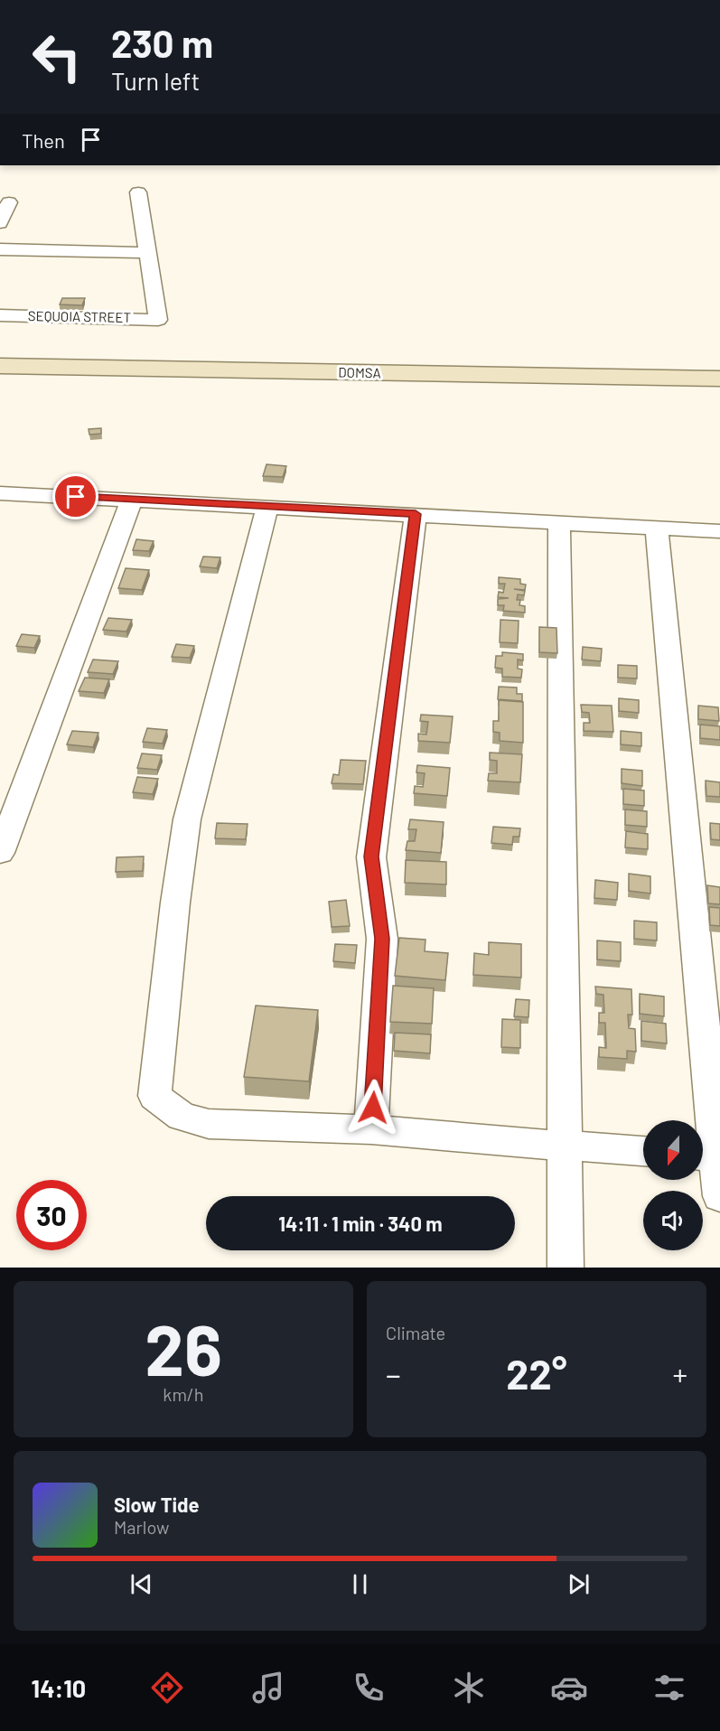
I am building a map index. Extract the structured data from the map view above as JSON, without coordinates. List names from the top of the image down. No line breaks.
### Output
{"streets":{"main road":["DOMSA"],"street":["SEQUOIA STREET"]},"north":"bottom","page":{"turn":["230 m","Turn left"],"then":"Then","limit":"30","trip":"14:11 · 1 min · 340 m","tile":[["26","km/h"],"Climate"],"heat":["−","22°","+"],"song":["Slow Tide","Marlow"],"tabs":"14:10"}}
